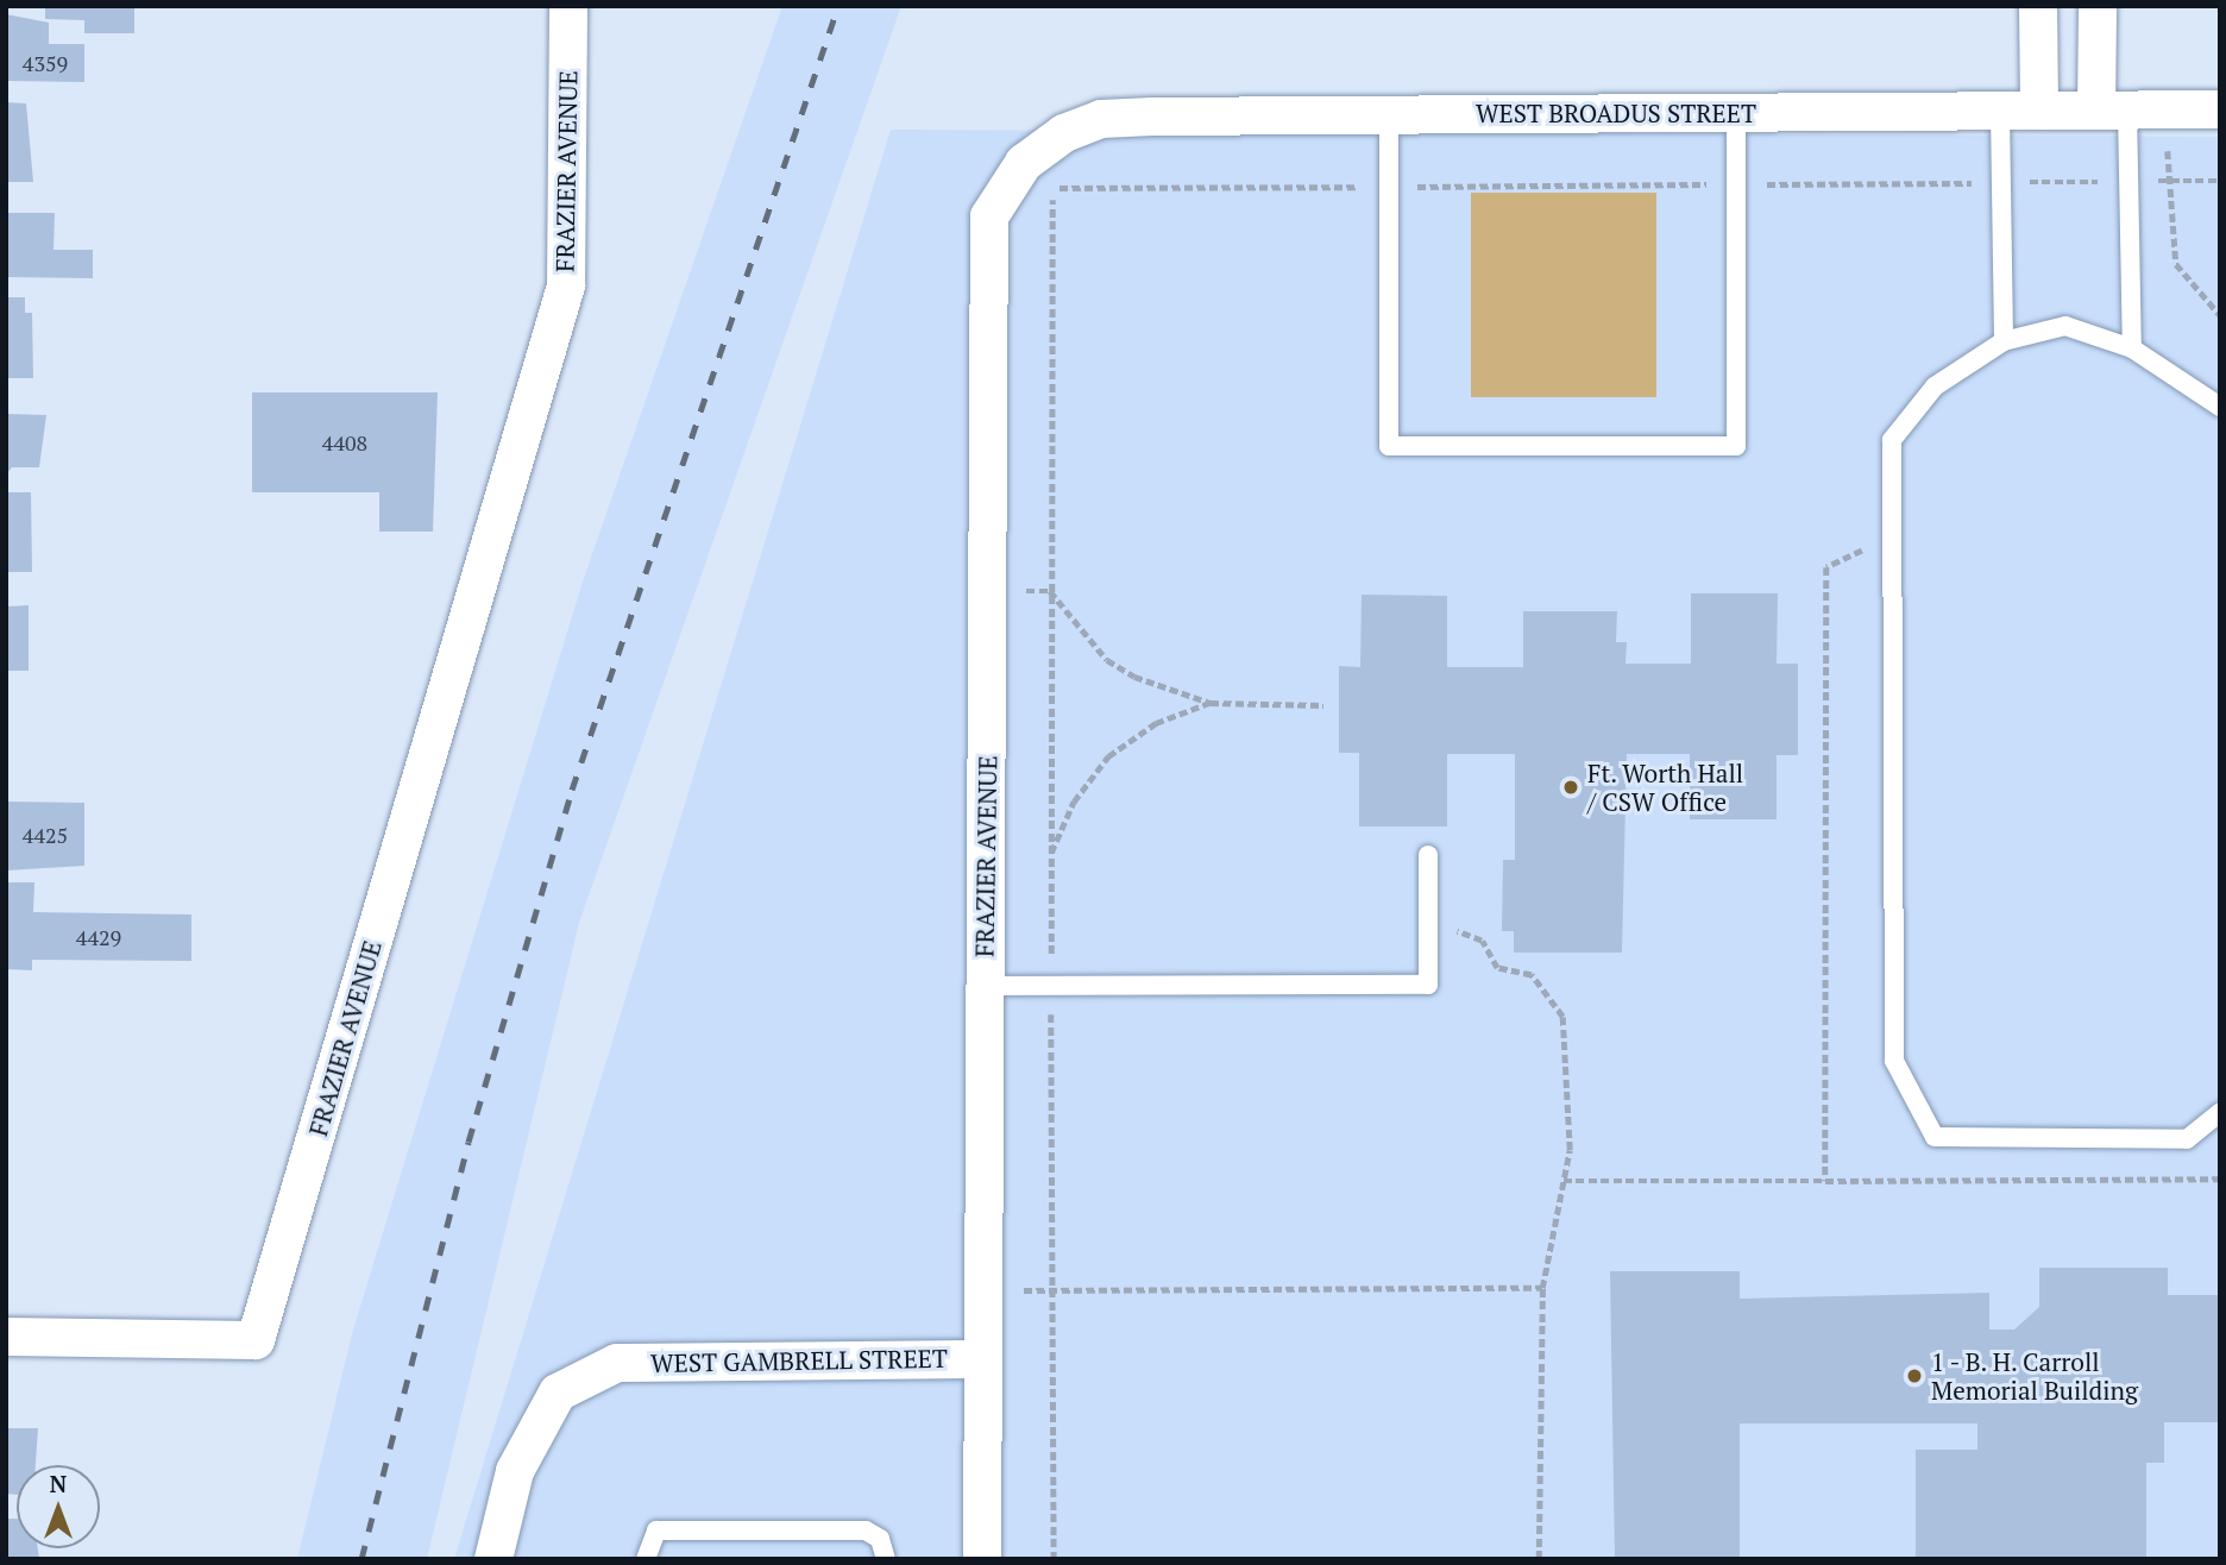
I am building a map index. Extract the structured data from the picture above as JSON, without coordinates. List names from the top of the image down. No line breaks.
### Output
{"streets":{"street":["WEST BROADUS STREET","FRAZIER AVENUE","WEST GAMBRELL STREET"]},"crossings":[["WEST BROADUS STREET","FRAZIER AVENUE"],["FRAZIER AVENUE","WEST GAMBRELL STREET"]],"places":["Ft. Worth Hall / CSW Office","1 - B. H. Carroll Memorial Building"],"house_numbers":["4359","4408","4425","4429"],"north":"top"}
